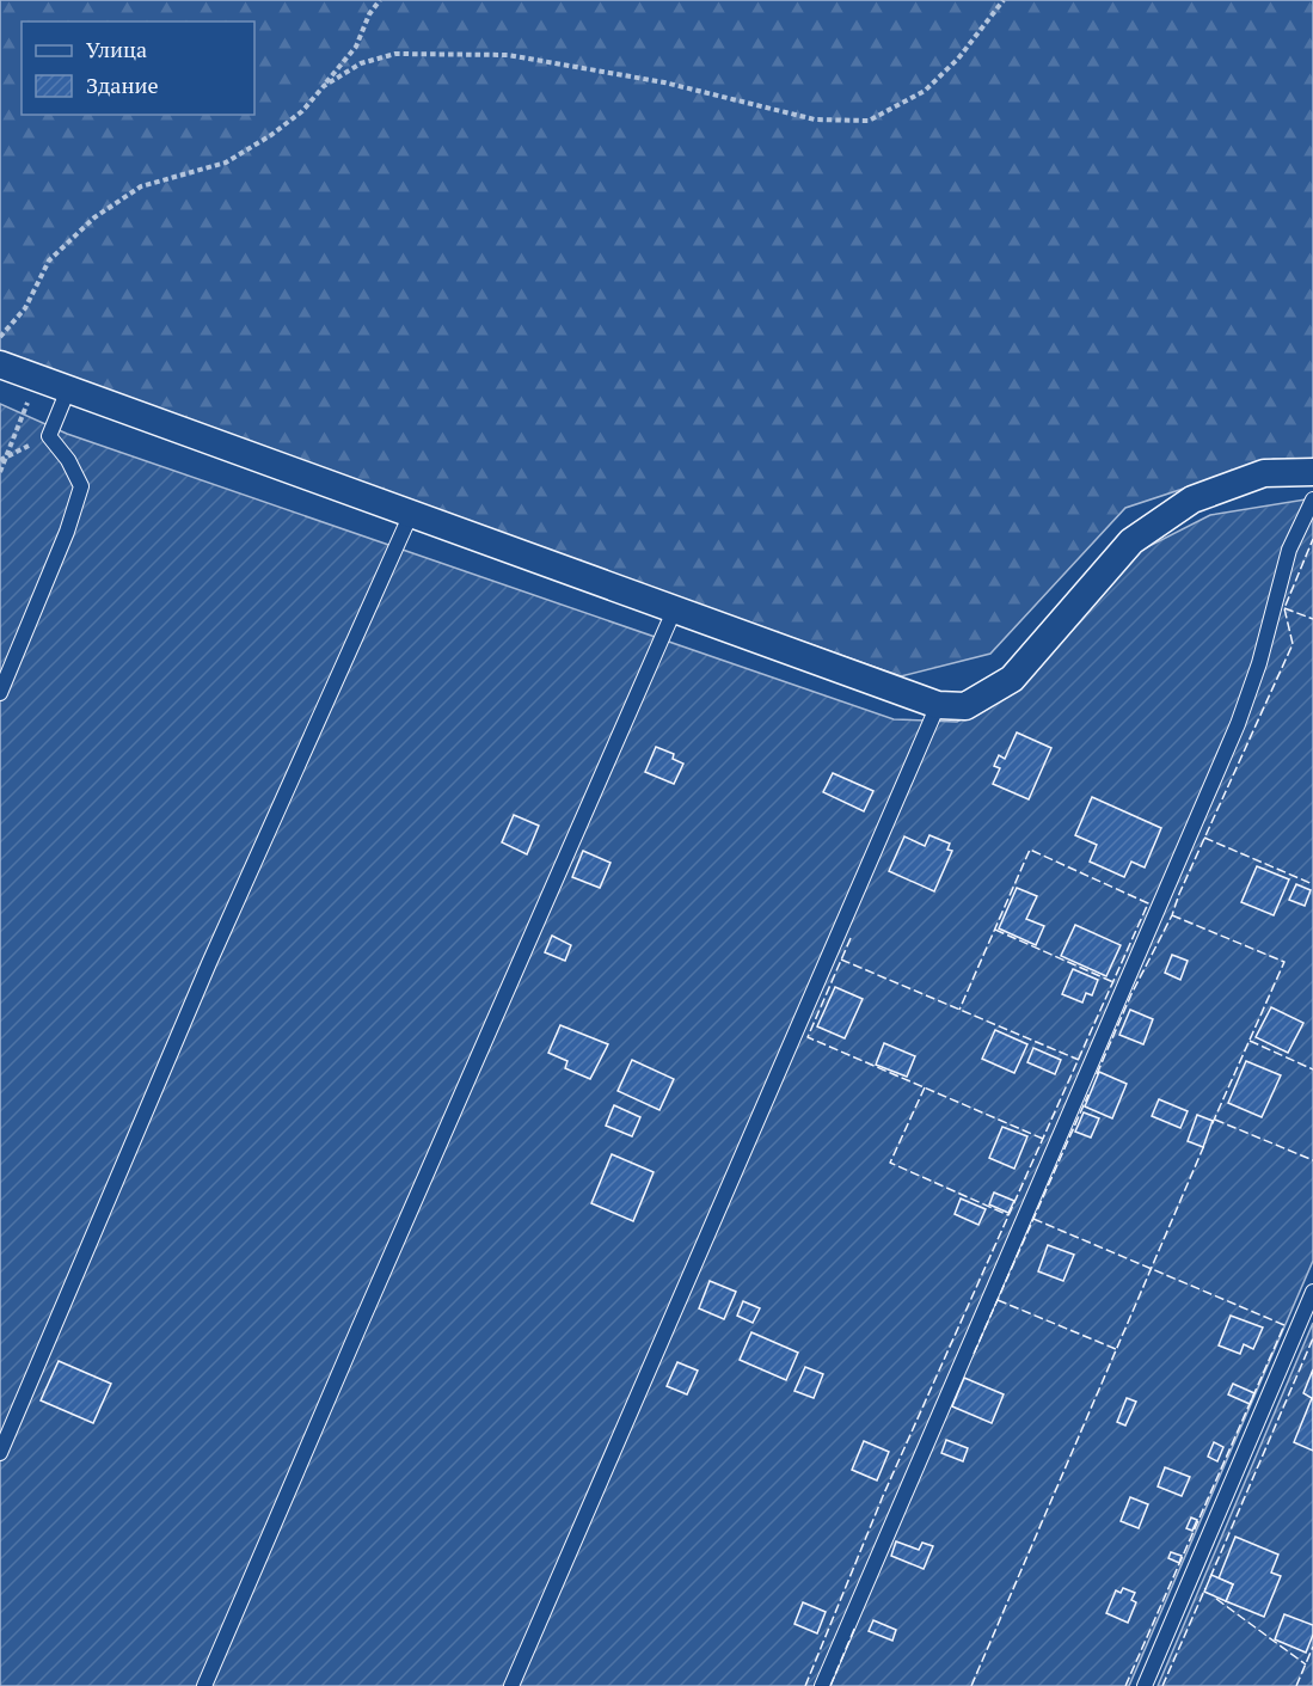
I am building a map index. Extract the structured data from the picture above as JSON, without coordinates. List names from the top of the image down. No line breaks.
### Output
{"legend":["Улица","Здание"]}
